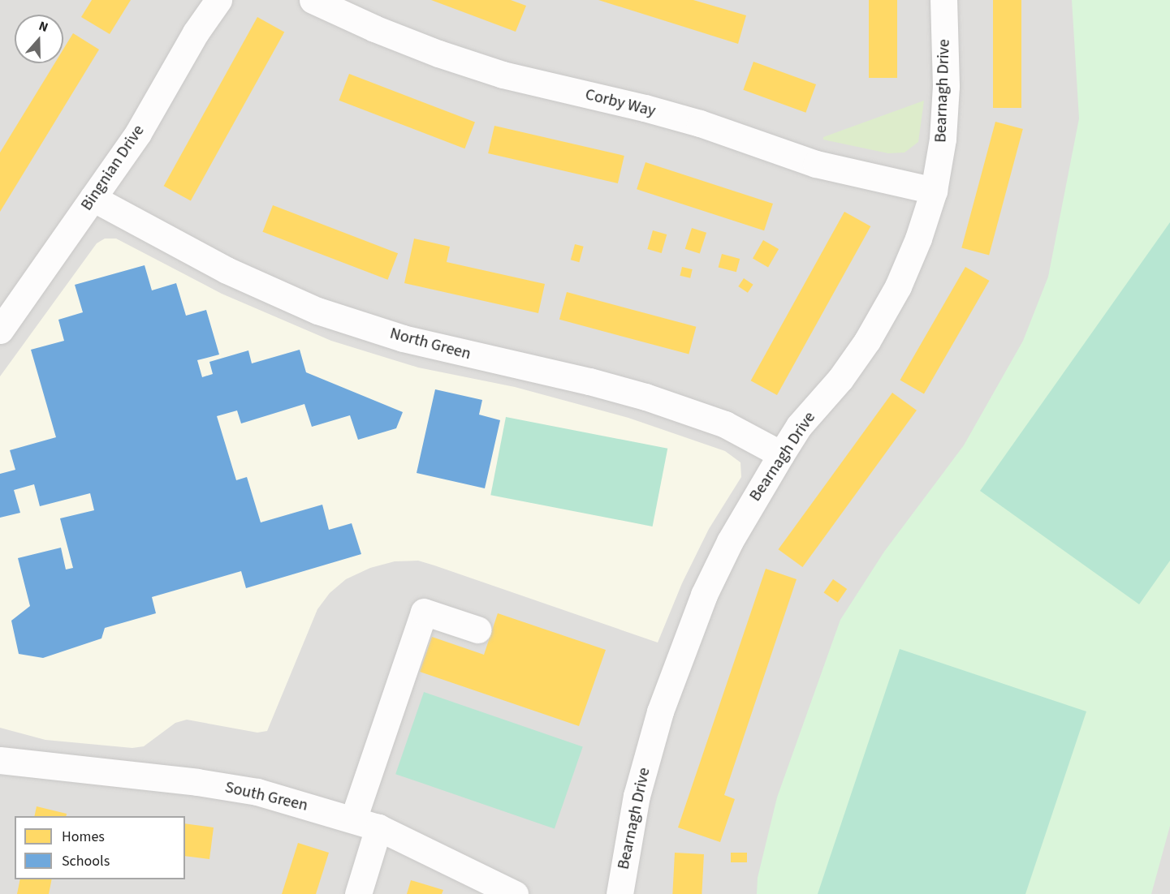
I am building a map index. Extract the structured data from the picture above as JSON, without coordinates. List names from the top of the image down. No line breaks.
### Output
{"streets":{"street":["Bearnagh Drive","Corby Way","Bingnian Drive","North Green","South Green"]},"crossings":[["Bearnagh Drive","Corby Way"],["Bearnagh Drive","North Green"],["Bingnian Drive","North Green"]],"legend":["Homes","Schools"],"north":"top"}
